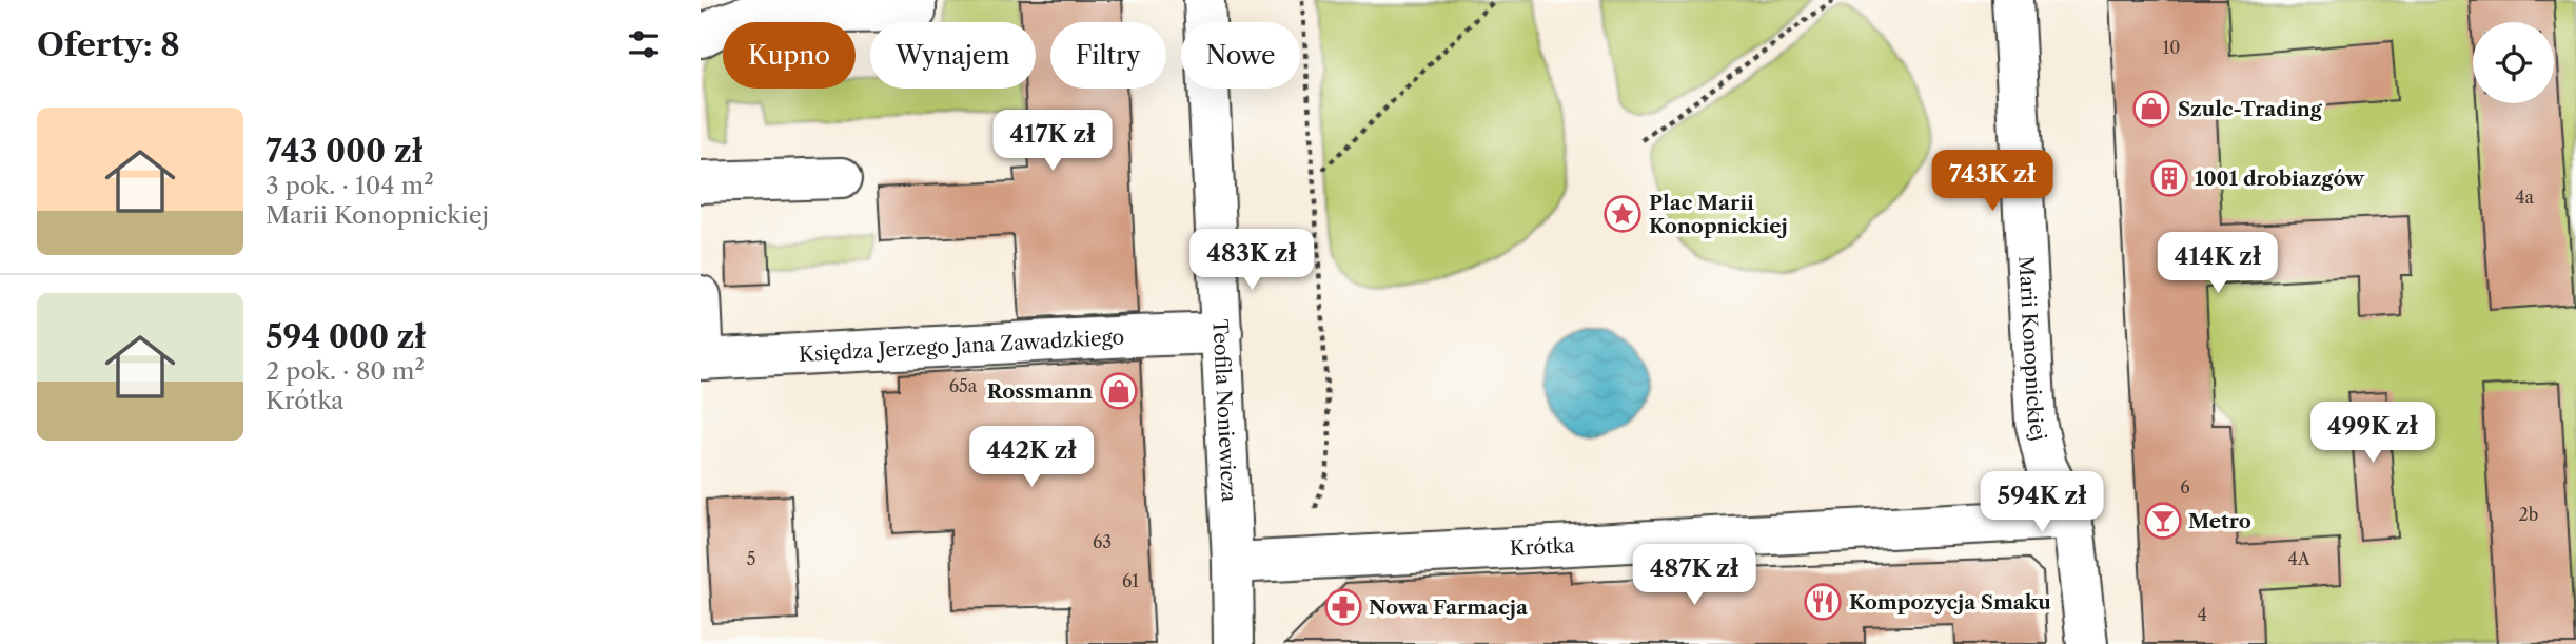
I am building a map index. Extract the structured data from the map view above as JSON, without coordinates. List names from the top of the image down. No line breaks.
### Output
{"streets":{"street":["Księdza Jerzego Jana Zawadzkiego","Marii Konopnickiej","Teofila Noniewicza","Krótka"]},"crossings":[["Księdza Jerzego Jana Zawadzkiego","Teofila Noniewicza"],["Marii Konopnickiej","Krótka"],["Teofila Noniewicza","Krótka"]],"places":{"shop":["Szulc-Trading","Rossmann"],"building":["1001 drobiazgów"],"place":["Plac Marii Konopnickiej"],"bar":["Metro"],"restaurant":["Kompozycja Smaku"],"pharmacy":["Nowa Farmacja"]},"house_numbers":["10","4a","65a","6","2b","63","5","4A","61","4"],"page":{"heading":"Oferty: 8","chip":["Kupno","Wynajem","Filtry","Nowe"],"list":[{"name":"743 000 zł","note":"3 pok. · 104 m² · Marii Konopnickiej"},{"name":"594 000 zł","note":"2 pok. · 80 m² · Krótka"}],"price":["417K zł","743K zł","483K zł","414K zł","499K zł","442K zł","594K zł","487K zł"]}}
